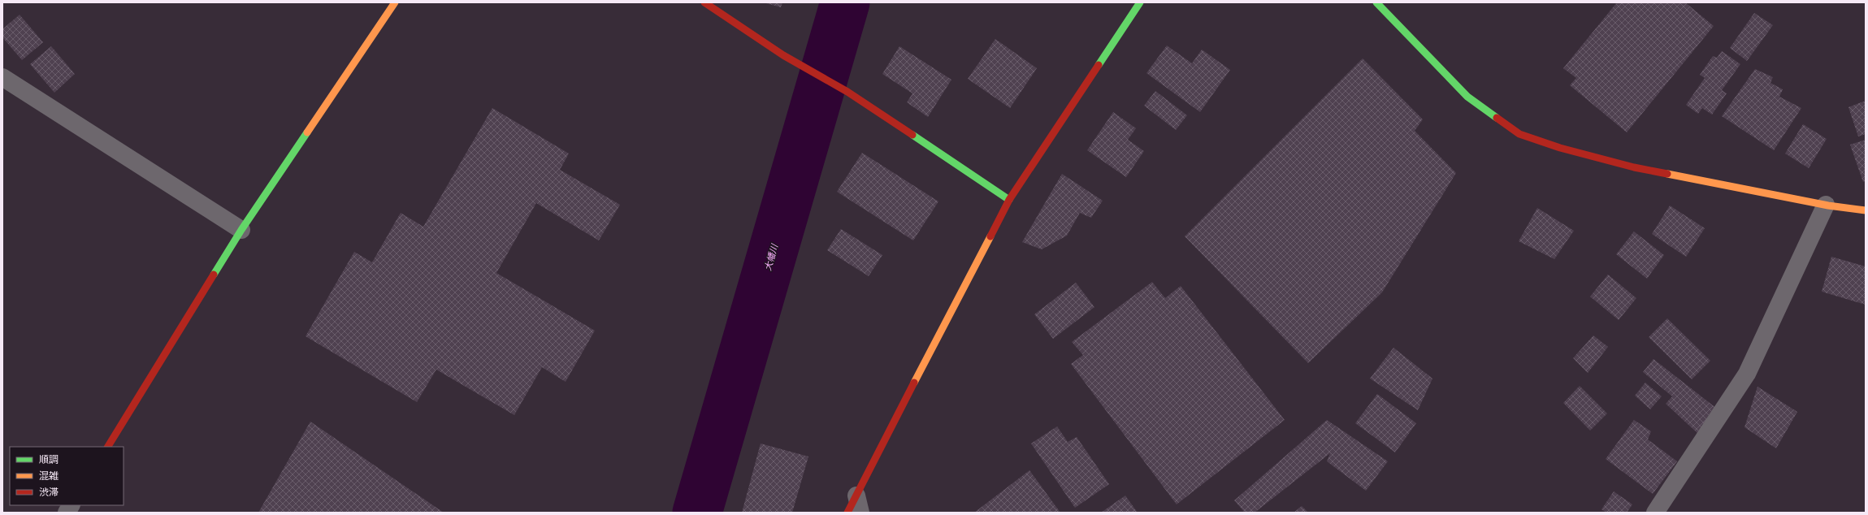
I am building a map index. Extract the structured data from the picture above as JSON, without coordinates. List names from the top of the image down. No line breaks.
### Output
{"water":["大幡川"],"legend":["順調","混雑","渋滞"]}
